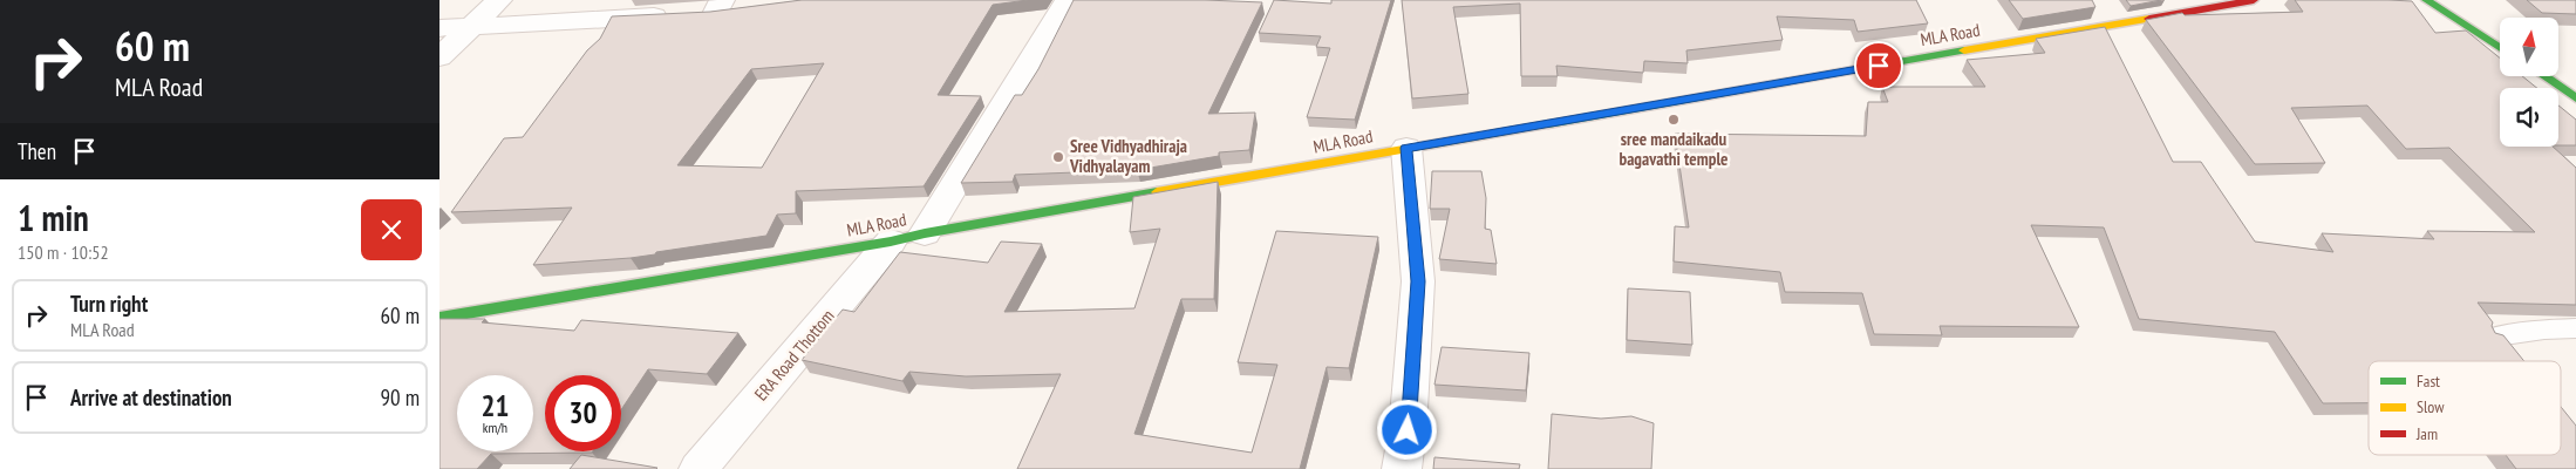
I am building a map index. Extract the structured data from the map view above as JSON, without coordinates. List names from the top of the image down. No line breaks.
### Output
{"streets":{"street":["MLA Road","ERA Road Thottom"]},"crossings":[["MLA Road","ERA Road Thottom"]],"places":["sree mandaikadu bagavathi temple","Sree Vidhyadhiraja Vidhyalayam"],"legend":["Fast","Slow","Jam"],"north":"top","page":{"turn":["60 m","MLA Road"],"then":"Then","heading":["1 min","150 m · 10:52"],"list":[{"name":"Turn right","note":"MLA Road","value":"60 m"},{"name":"Arrive at destination","value":"90 m"}],"speed":"21 km/h","limit":"30"}}
